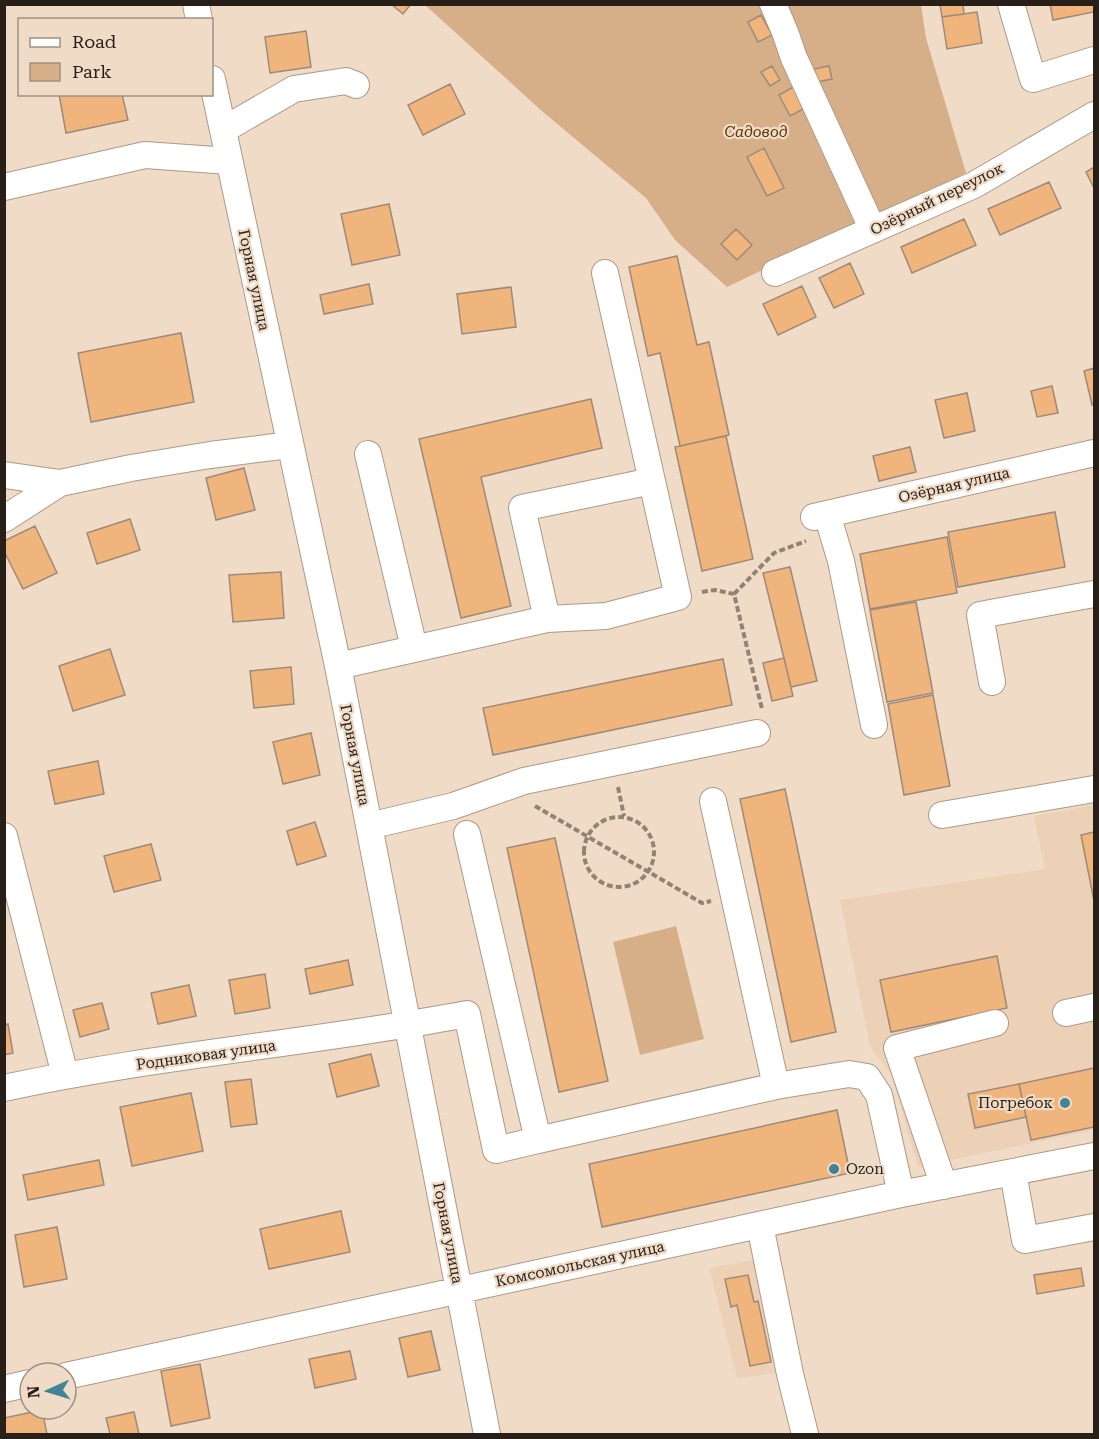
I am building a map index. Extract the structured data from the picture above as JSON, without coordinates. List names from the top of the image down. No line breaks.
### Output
{"streets":{"street":["Озёрный переулок","Горная улица","Озёрная улица","Родниковая улица","Комсомольская улица"]},"crossings":[["Горная улица","Родниковая улица"],["Горная улица","Комсомольская улица"]],"parks":["Садовод"],"places":["Погребок","Ozon"],"legend":["Road","Park"],"north":"left"}
